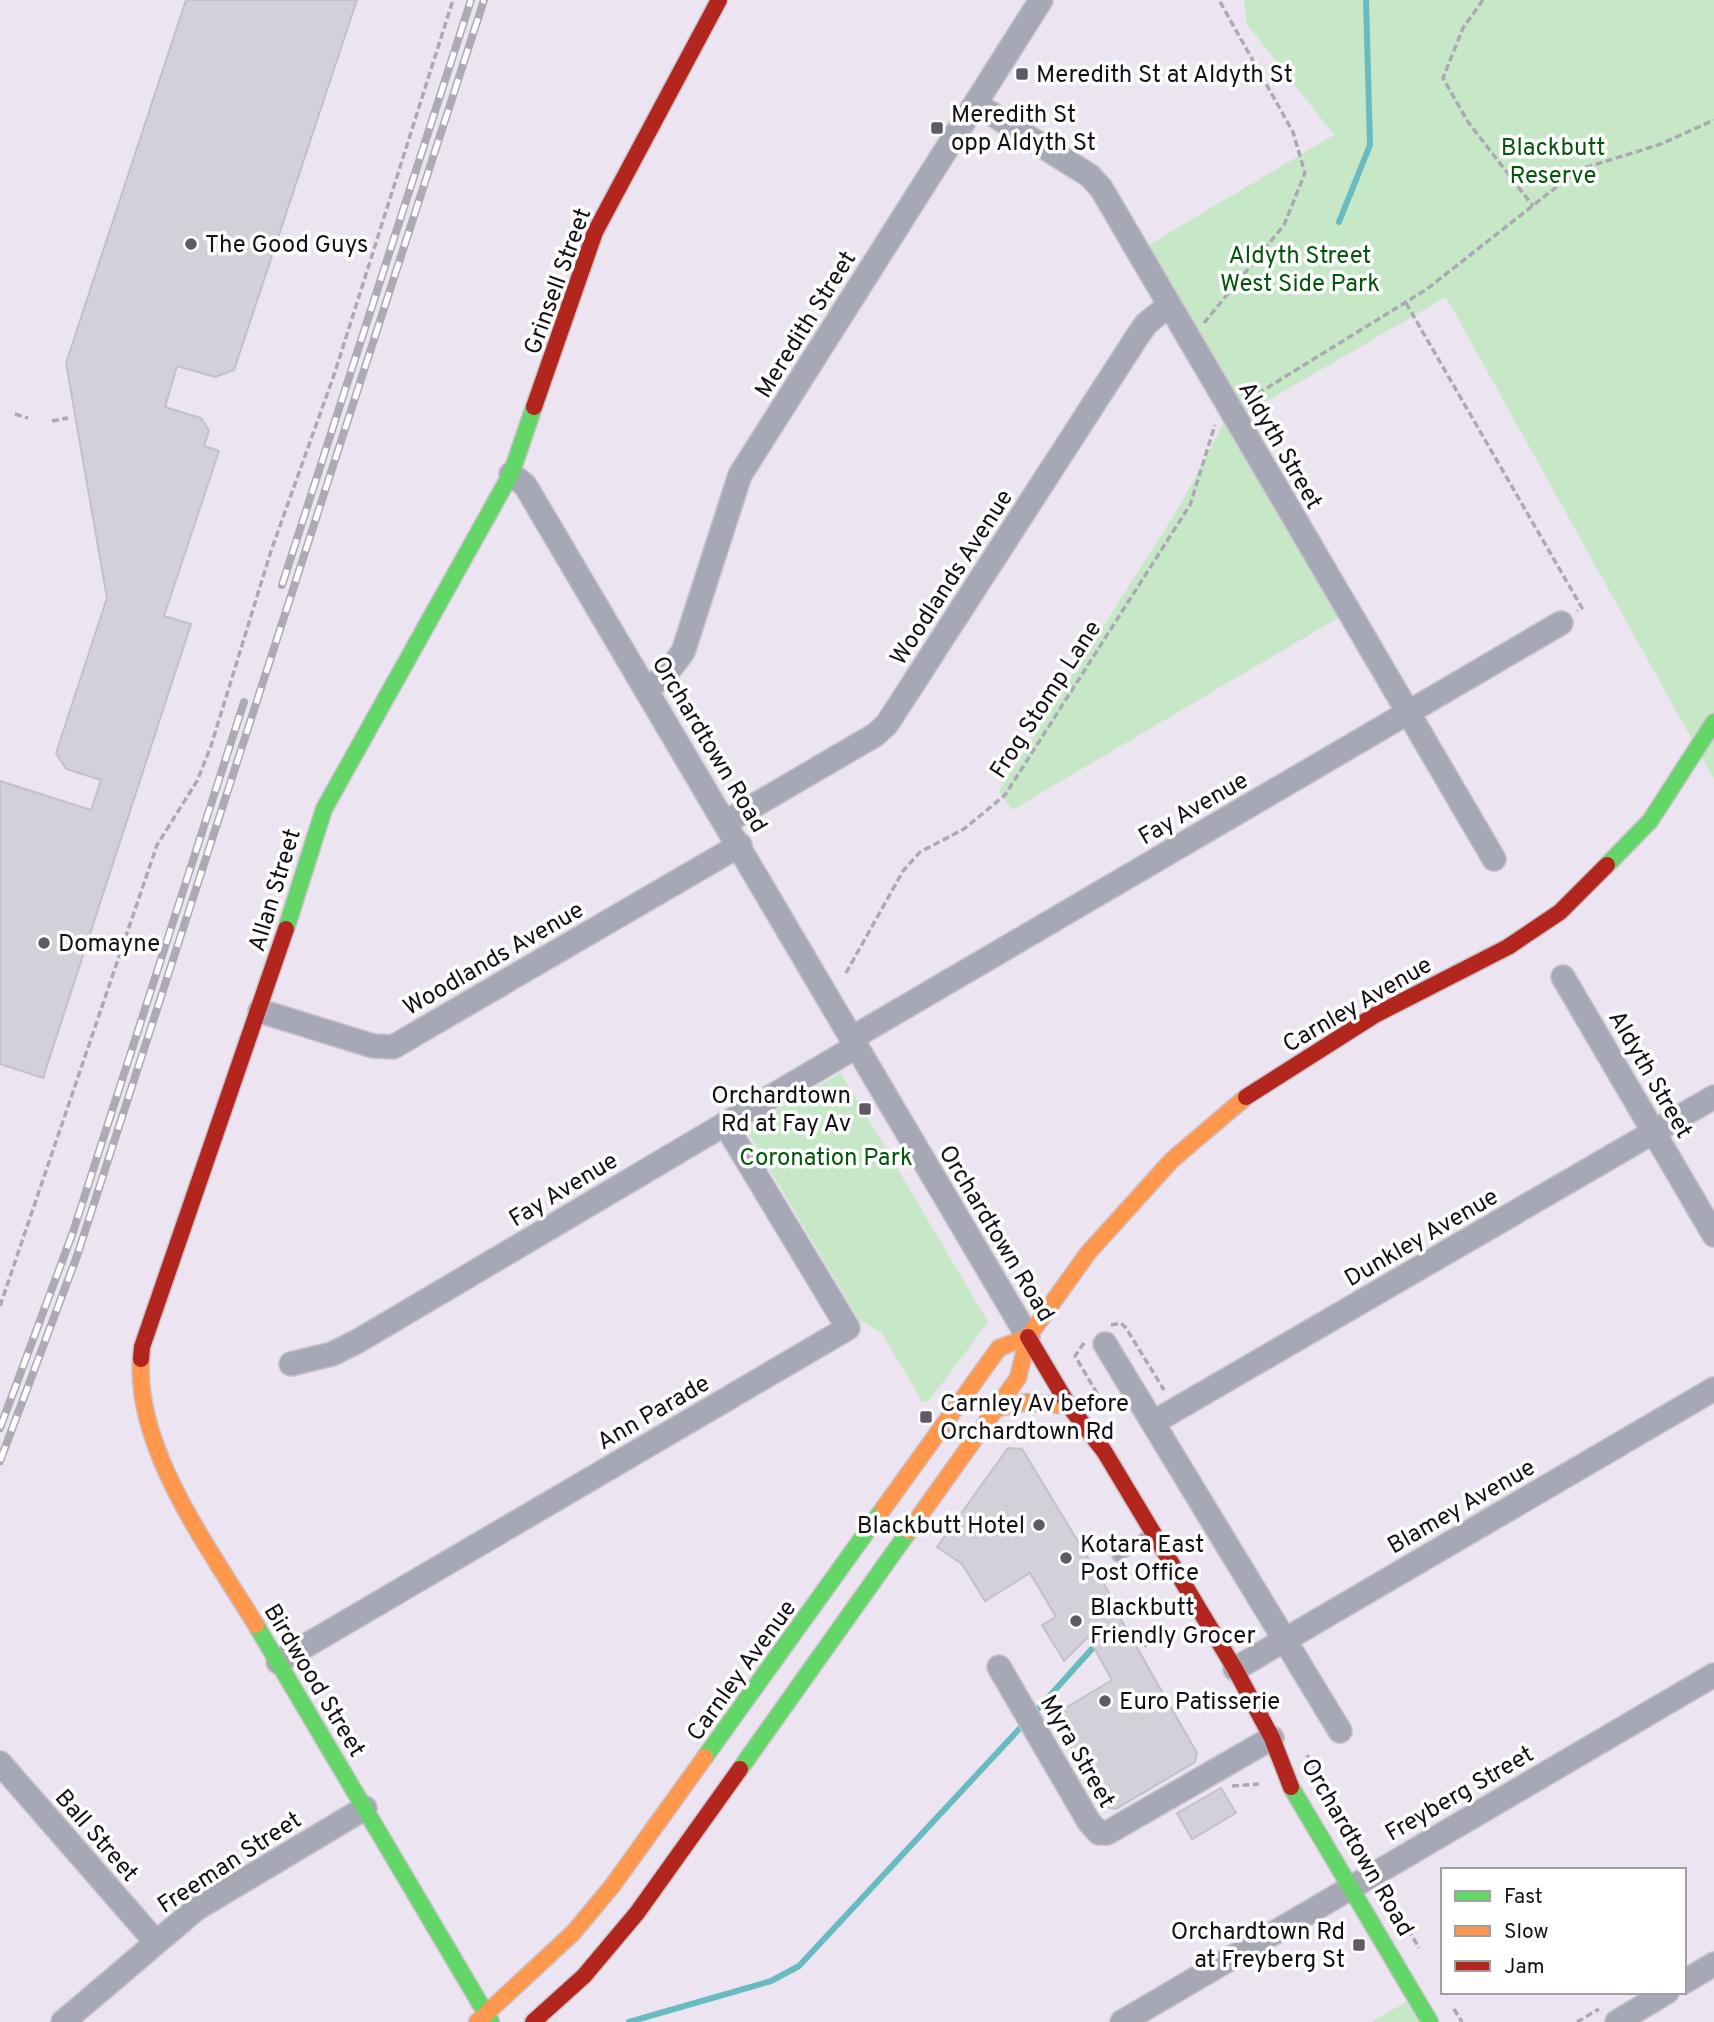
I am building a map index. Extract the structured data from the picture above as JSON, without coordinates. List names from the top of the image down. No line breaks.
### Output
{"streets":{"street":["Grinsell Street","Meredith Street","Aldyth Street","Woodlands Avenue","Orchardtown Road","Fay Avenue","Allan Street","Carnley Avenue","Dunkley Avenue","Ann Parade","Blamey Avenue","Birdwood Street","Myra Street","Freyberg Street","Ball Street","Freeman Street"],"path":["Frog Stomp Lane"]},"crossings":[["Grinsell Street","Orchardtown Road"],["Grinsell Street","Allan Street"],["Meredith Street","Aldyth Street"],["Meredith Street","Orchardtown Road"],["Aldyth Street","Woodlands Avenue"],["Aldyth Street","Frog Stomp Lane"],["Aldyth Street","Fay Avenue"],["Aldyth Street","Dunkley Avenue"],["Woodlands Avenue","Orchardtown Road"],["Woodlands Avenue","Allan Street"],["Orchardtown Road","Fay Avenue"],["Orchardtown Road","Allan Street"],["Orchardtown Road","Carnley Avenue"],["Orchardtown Road","Dunkley Avenue"],["Orchardtown Road","Blamey Avenue"],["Orchardtown Road","Myra Street"],["Orchardtown Road","Freyberg Street"],["Fay Avenue","Ann Parade"],["Allan Street","Birdwood Street"],["Carnley Avenue","Birdwood Street"],["Ann Parade","Birdwood Street"],["Birdwood Street","Freeman Street"],["Ball Street","Freeman Street"]],"parks":["Blackbutt Reserve","Aldyth Street West Side Park","Coronation Park"],"places":{"transit":["Meredith St at Aldyth St","Meredith St opp Aldyth St","Orchardtown Rd at Fay Av","Carnley Av before Orchardtown Rd","Orchardtown Rd at Freyberg St"],"other":["The Good Guys","Domayne","Blackbutt Hotel","Kotara East Post Office","Blackbutt Friendly Grocer","Euro Patisserie"]},"legend":["Fast","Slow","Jam"]}
